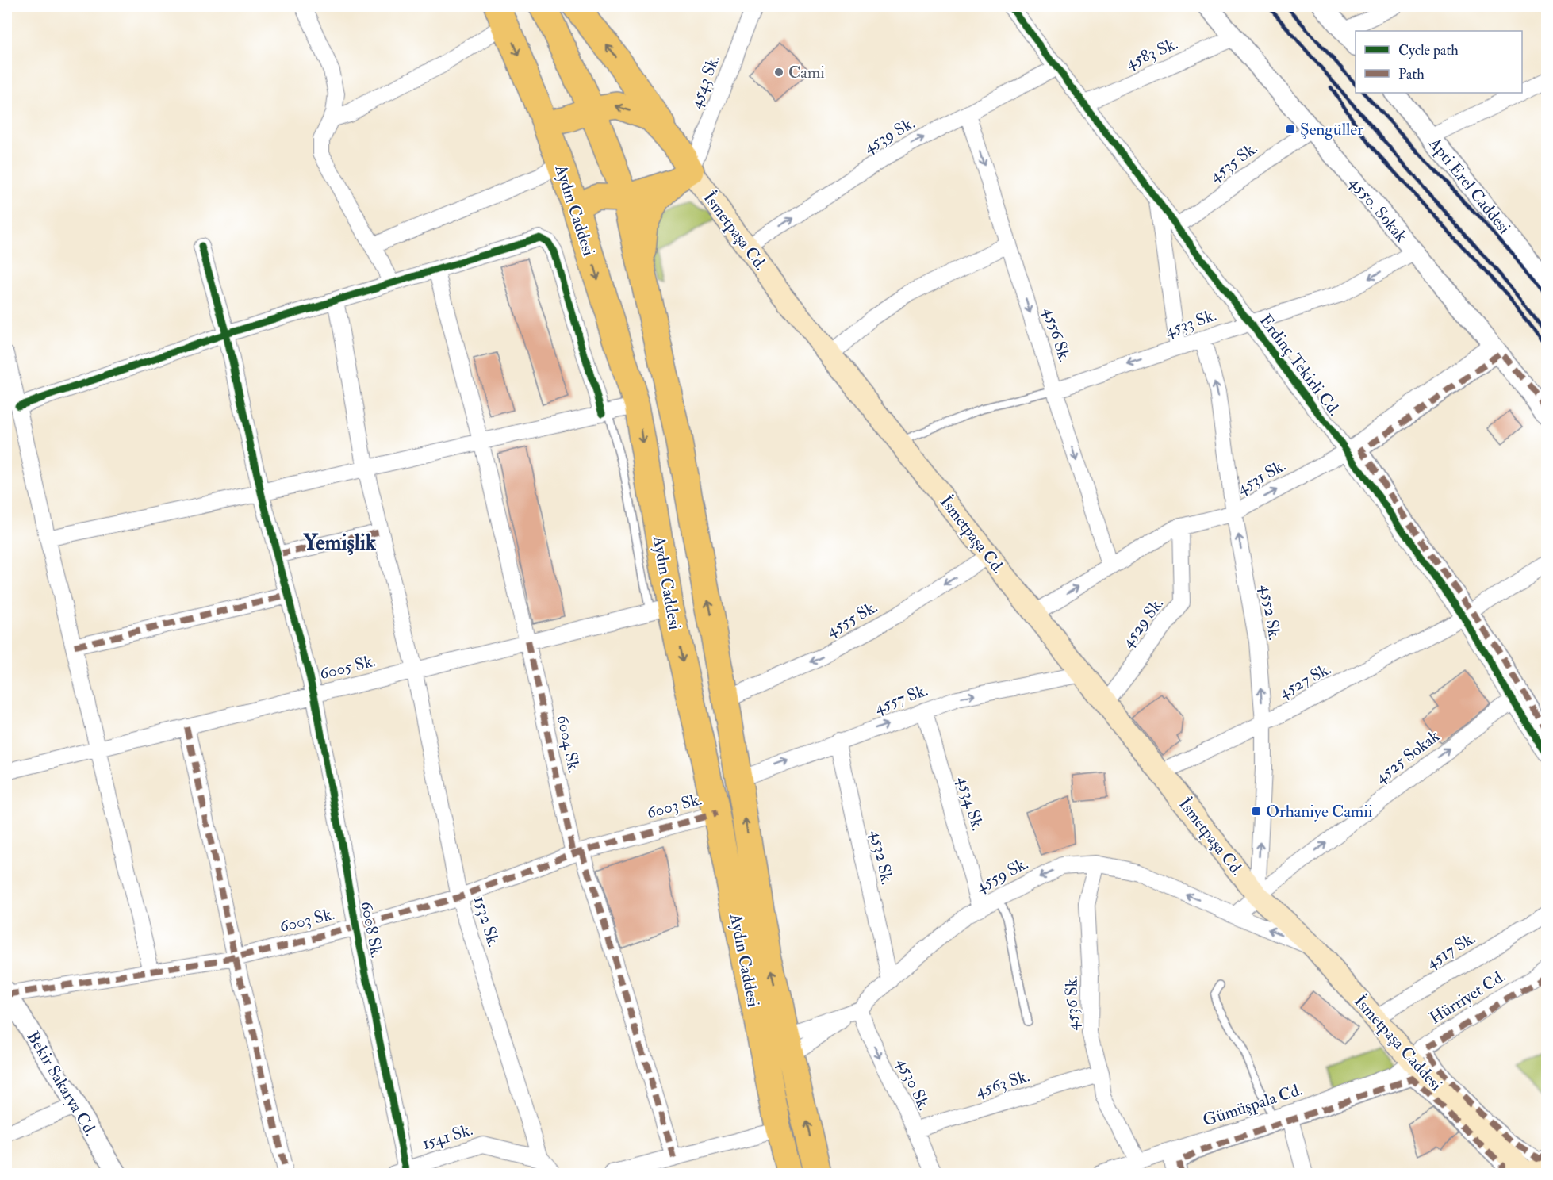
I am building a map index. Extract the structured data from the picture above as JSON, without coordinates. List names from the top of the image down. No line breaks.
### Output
{"streets":{"highway":["Aydın Caddesi"],"main road":["İsmetpaşa Cd.","İsmetpaşa Caddesi"],"street":["4583 Sk.","4543 Sk.","4539 Sk.","4535 Sk.","Apti Erel Caddesi","4550. Sokak","4533 Sk.","4556 Sk.","Erdinç Tekirli Cd.","4531 Sk.","4552 Sk.","4555 Sk.","4529 Sk.","6005 Sk.","4527 Sk.","4557 Sk.","6004 Sk.","4525 Sokak","4534 Sk.","6003 Sk.","4532 Sk.","4559 Sk.","1532 Sk.","6008 Sk.","4517 Sk.","Hürriyet Cd.","4536 Sk.","Bekir Sakarya Cd.","4563 Sk.","4530 Sk.","Gümüşpala Cd.","1541 Sk."]},"crossings":[["4583 Sk.","4550. Sokak"],["4583 Sk.","Erdinç Tekirli Cd."],["4543 Sk.","İsmetpaşa Cd."],["4539 Sk.","İsmetpaşa Cd."],["4539 Sk.","4556 Sk."],["4539 Sk.","Erdinç Tekirli Cd."],["4535 Sk.","4550. Sokak"],["4535 Sk.","Erdinç Tekirli Cd."],["4550. Sokak","4533 Sk."],["4550. Sokak","4531 Sk."],["Aydın Caddesi","4555 Sk."],["Aydın Caddesi","6005 Sk."],["Aydın Caddesi","4557 Sk."],["Aydın Caddesi","6003 Sk."],["Aydın Caddesi","4559 Sk."],["İsmetpaşa Cd.","4531 Sk."],["İsmetpaşa Cd.","4552 Sk."],["İsmetpaşa Cd.","4555 Sk."],["İsmetpaşa Cd.","4529 Sk."],["İsmetpaşa Cd.","4527 Sk."],["İsmetpaşa Cd.","4557 Sk."],["İsmetpaşa Cd.","4525 Sokak"],["İsmetpaşa Cd.","İsmetpaşa Caddesi"],["4533 Sk.","4556 Sk."],["4533 Sk.","Erdinç Tekirli Cd."],["4533 Sk.","4552 Sk."],["4556 Sk.","4531 Sk."],["Erdinç Tekirli Cd.","4531 Sk."],["Erdinç Tekirli Cd.","4527 Sk."],["Erdinç Tekirli Cd.","4525 Sokak"],["4531 Sk.","4552 Sk."],["4531 Sk.","4529 Sk."],["4552 Sk.","4527 Sk."],["4552 Sk.","4525 Sokak"],["4552 Sk.","İsmetpaşa Caddesi"],["6005 Sk.","6004 Sk."],["6005 Sk.","1532 Sk."],["6005 Sk.","6008 Sk."],["4557 Sk.","4534 Sk."],["4557 Sk.","4532 Sk."],["6004 Sk.","6003 Sk."],["4525 Sokak","İsmetpaşa Caddesi"],["4534 Sk.","4559 Sk."],["6003 Sk.","1532 Sk."],["6003 Sk.","6008 Sk."],["6003 Sk.","Bekir Sakarya Cd."],["4532 Sk.","4559 Sk."],["4559 Sk.","4536 Sk."],["4559 Sk.","İsmetpaşa Caddesi"],["4559 Sk.","4530 Sk."],["1532 Sk.","1541 Sk."],["6008 Sk.","1541 Sk."],["4517 Sk.","İsmetpaşa Caddesi"],["Hürriyet Cd.","İsmetpaşa Caddesi"],["Hürriyet Cd.","Gümüşpala Cd."],["4536 Sk.","4563 Sk."],["4536 Sk.","Gümüşpala Cd."],["İsmetpaşa Caddesi","Gümüşpala Cd."],["4563 Sk.","4530 Sk."]],"one_way":["4533 Sk.","4556 Sk.","4531 Sk.","4552 Sk.","4555 Sk.","4557 Sk.","4525 Sokak","4559 Sk.","4530 Sk."],"districts":["Yemişlik"],"places":{"other":["Cami"],"transit":["Şengüller","Orhaniye Camii"]},"legend":["Cycle path","Path"]}
